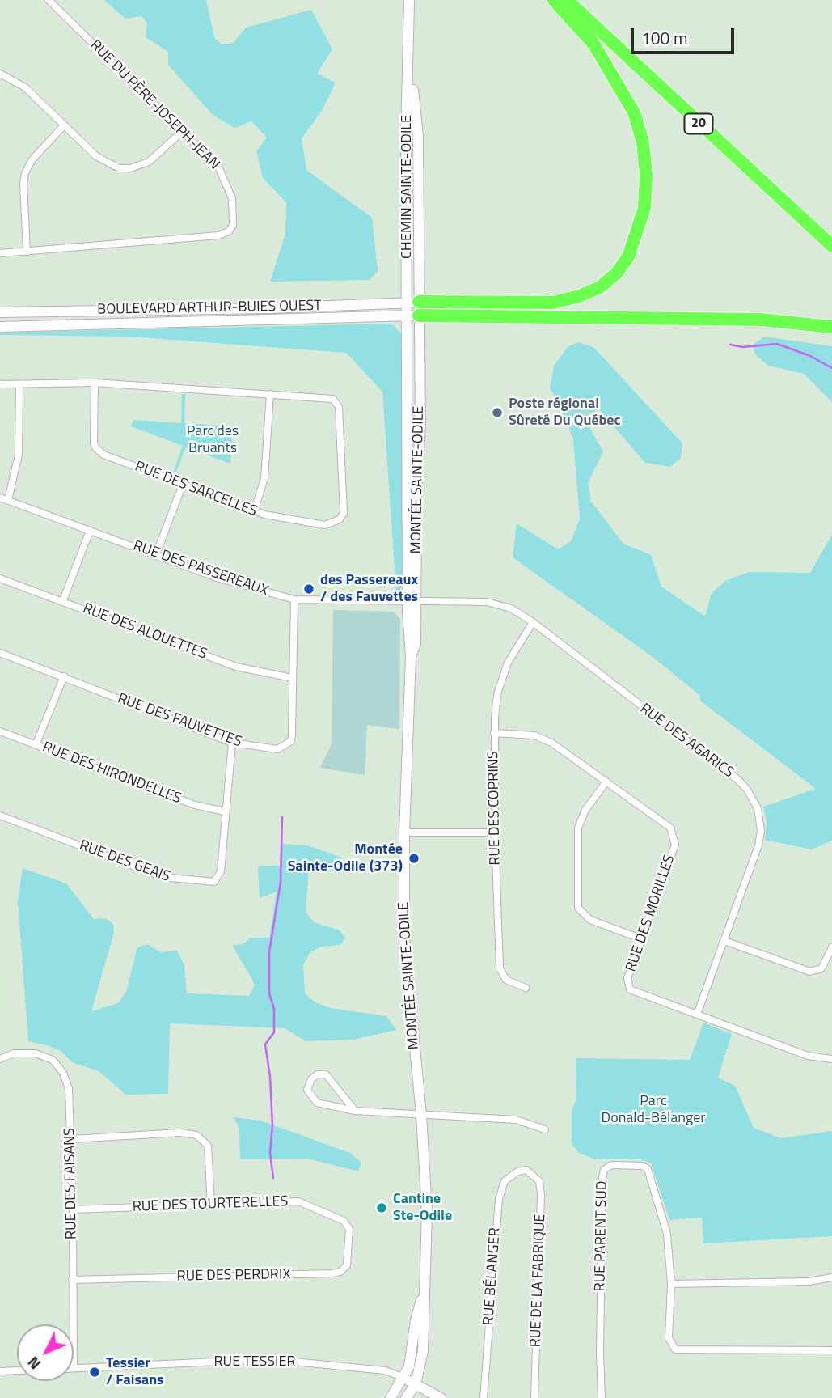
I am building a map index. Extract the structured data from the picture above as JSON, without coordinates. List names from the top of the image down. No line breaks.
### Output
{"streets":{"highway":["20"],"main road":["CHEMIN SAINTE-ODILE","BOULEVARD ARTHUR-BUIES OUEST","MONTÉE SAINTE-ODILE","RUE TESSIER"],"street":["RUE DU PÈRE-JOSEPH-JEAN","RUE DES SARCELLES","RUE DES PASSEREAUX","RUE DES ALOUETTES","RUE DES FAUVETTES","RUE DES AGARICS","RUE DES HIRONDELLES","RUE DES COPRINS","RUE DES GEAIS","RUE DES MORILLES","RUE DES FAISANS","RUE DES TOURTERELLES","RUE PARENT SUD","RUE DES PERDRIX","RUE BÉLANGER","RUE DE LA FABRIQUE"]},"crossings":[["CHEMIN SAINTE-ODILE","BOULEVARD ARTHUR-BUIES OUEST"],["CHEMIN SAINTE-ODILE","MONTÉE SAINTE-ODILE"],["BOULEVARD ARTHUR-BUIES OUEST","MONTÉE SAINTE-ODILE"],["MONTÉE SAINTE-ODILE","RUE DES PASSEREAUX"],["MONTÉE SAINTE-ODILE","RUE DES AGARICS"],["MONTÉE SAINTE-ODILE","RUE TESSIER"],["RUE DES PASSEREAUX","RUE DES FAUVETTES"],["RUE DES PASSEREAUX","RUE DES AGARICS"],["RUE DES ALOUETTES","RUE DES FAUVETTES"],["RUE DES FAUVETTES","RUE DES GEAIS"],["RUE DES AGARICS","RUE DES COPRINS"],["RUE DES AGARICS","RUE DES MORILLES"],["RUE DES HIRONDELLES","RUE DES GEAIS"],["RUE DES COPRINS","RUE DES MORILLES"],["RUE DES FAISANS","RUE DES TOURTERELLES"],["RUE DES FAISANS","RUE DES PERDRIX"],["RUE DES TOURTERELLES","RUE DES PERDRIX"],["RUE BÉLANGER","RUE DE LA FABRIQUE"]],"parks":["Parc des Bruants","Parc Donald-Bélanger"],"places":["Poste régional Sûreté Du Québec","des Passereaux / des Fauvettes","Montée Sainte-Odile (373)","Cantine Ste-Odile","Tessier / Faisans"],"scale_bar":"100 m","north":"bottom left"}
